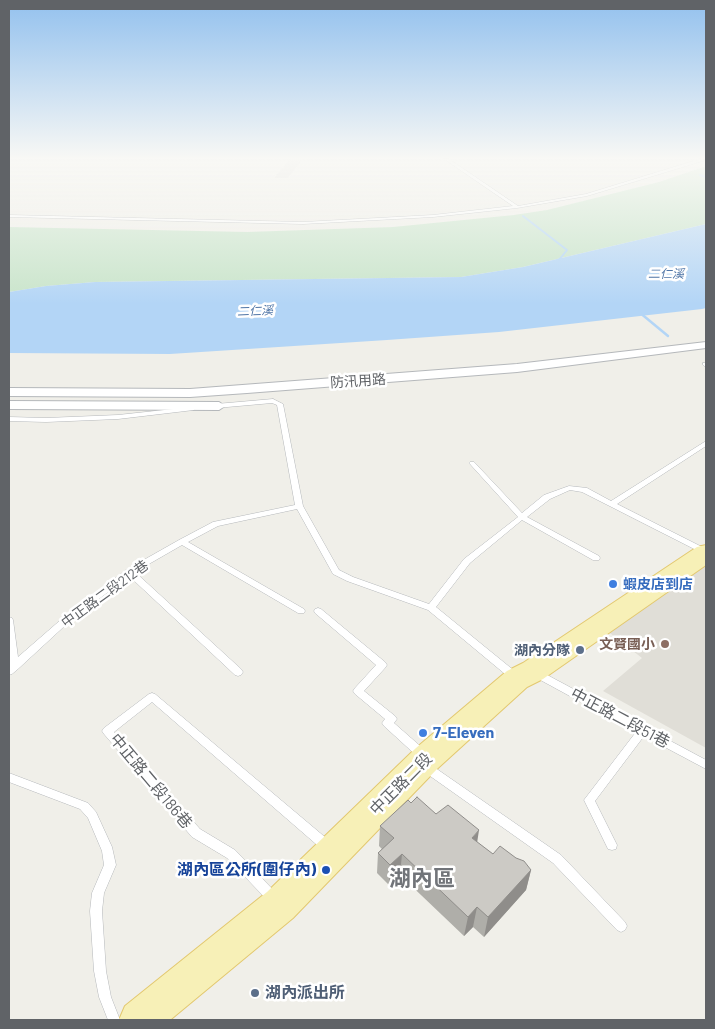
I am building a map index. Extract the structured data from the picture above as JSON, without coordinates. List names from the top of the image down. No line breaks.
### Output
{"streets":{"main road":["中正路二段"],"street":["防汛用路"],"lane":["中正路二段212巷","中正路二段51巷","中正路二段186巷"]},"crossings":[["中正路二段212巷","中正路二段51巷"],["中正路二段51巷","中正路二段"],["中正路二段186巷","中正路二段"]],"districts":["湖內區"],"water":["二仁溪"],"places":["蝦皮店到店","文賢國小","湖內分隊","7-Eleven","湖內區公所(圍仔內)","湖內派出所"]}
